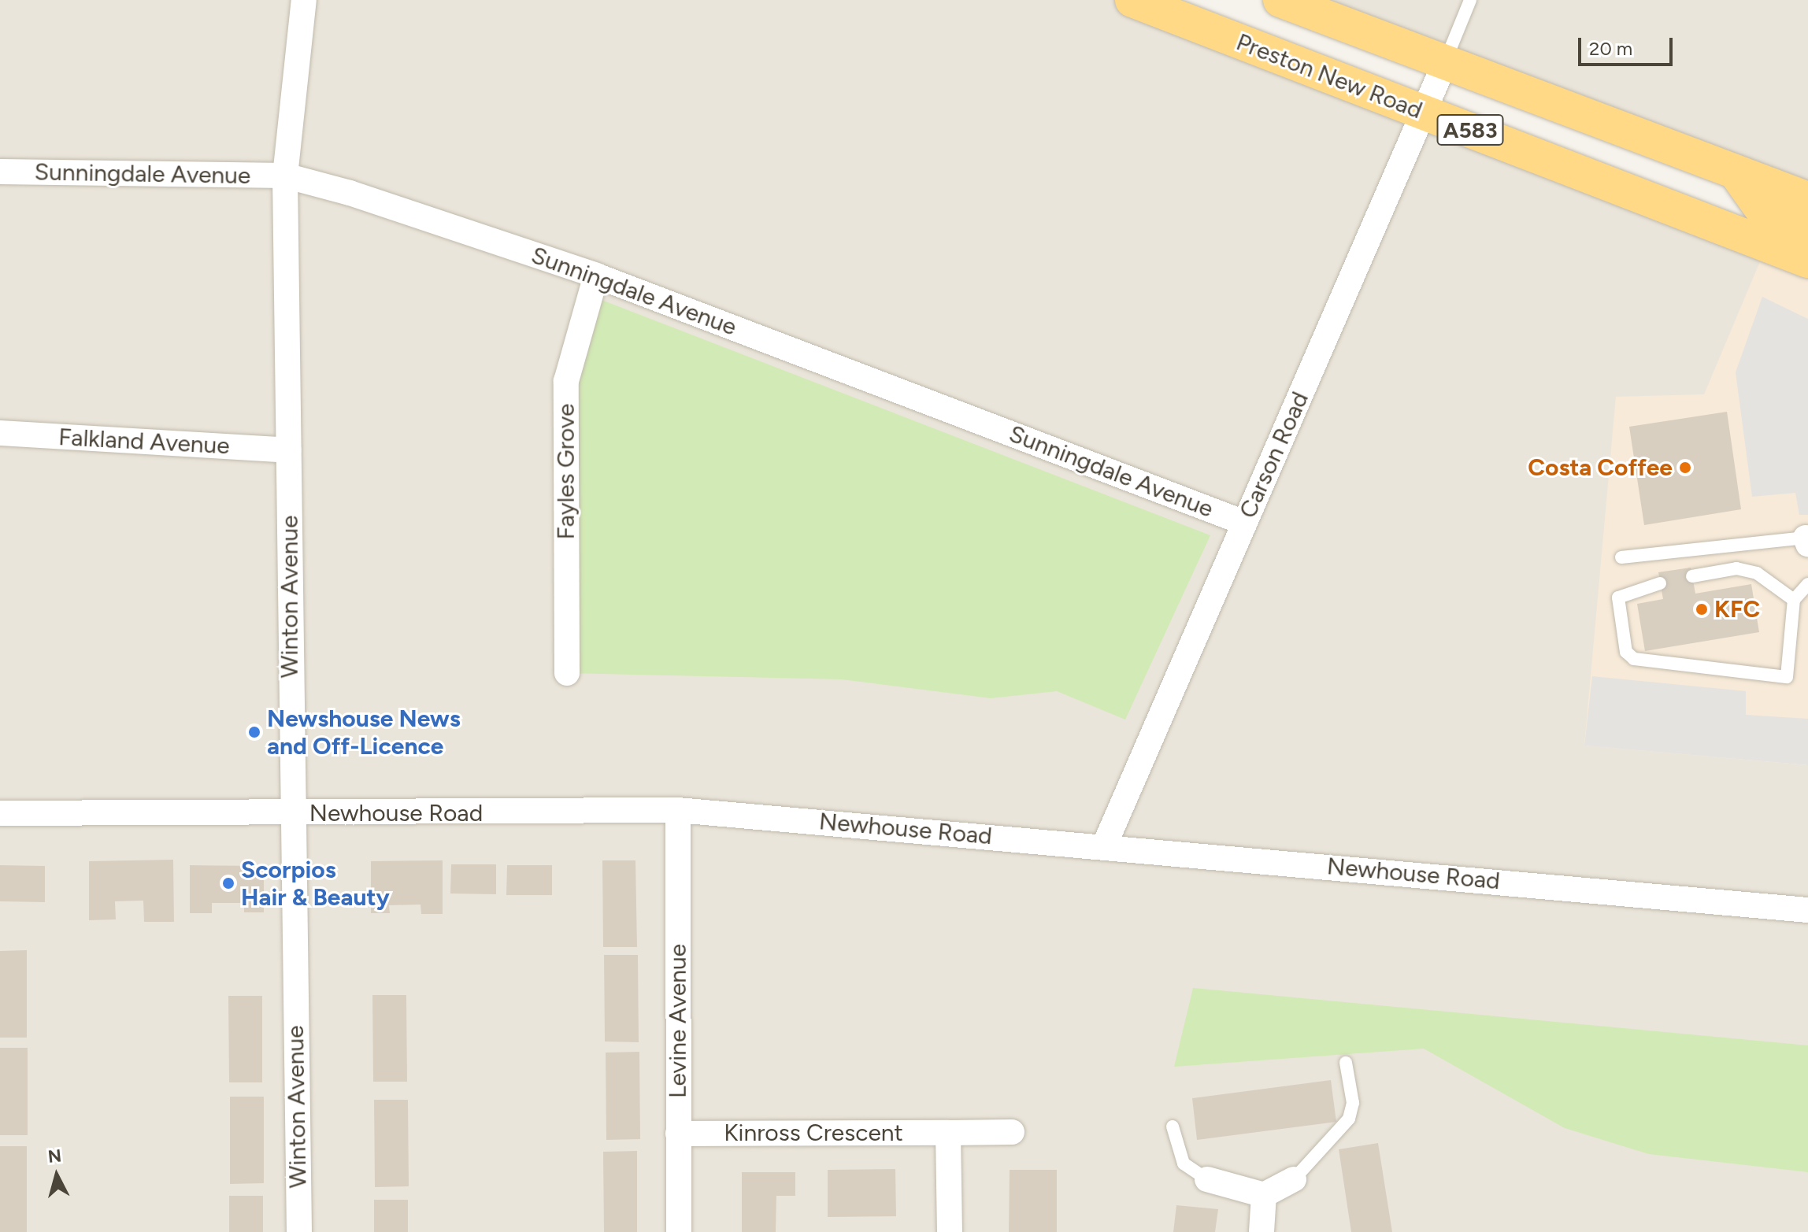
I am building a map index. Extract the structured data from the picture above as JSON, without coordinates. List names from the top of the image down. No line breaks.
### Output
{"streets":{"highway":["Preston New Road","A583"],"street":["Sunningdale Avenue","Falkland Avenue","Carson Road","Fayles Grove","Winton Avenue","Newhouse Road","Levine Avenue","Kinross Crescent"]},"crossings":[["Preston New Road","Carson Road"],["A583","Carson Road"],["Sunningdale Avenue","Carson Road"],["Sunningdale Avenue","Fayles Grove"],["Sunningdale Avenue","Winton Avenue"],["Falkland Avenue","Winton Avenue"],["Carson Road","Newhouse Road"],["Winton Avenue","Newhouse Road"],["Newhouse Road","Levine Avenue"],["Levine Avenue","Kinross Crescent"]],"places":["Costa Coffee","KFC","Newshouse News and Off-Licence","Scorpios Hair & Beauty"],"scale_bar":"20 m","north":"top"}
